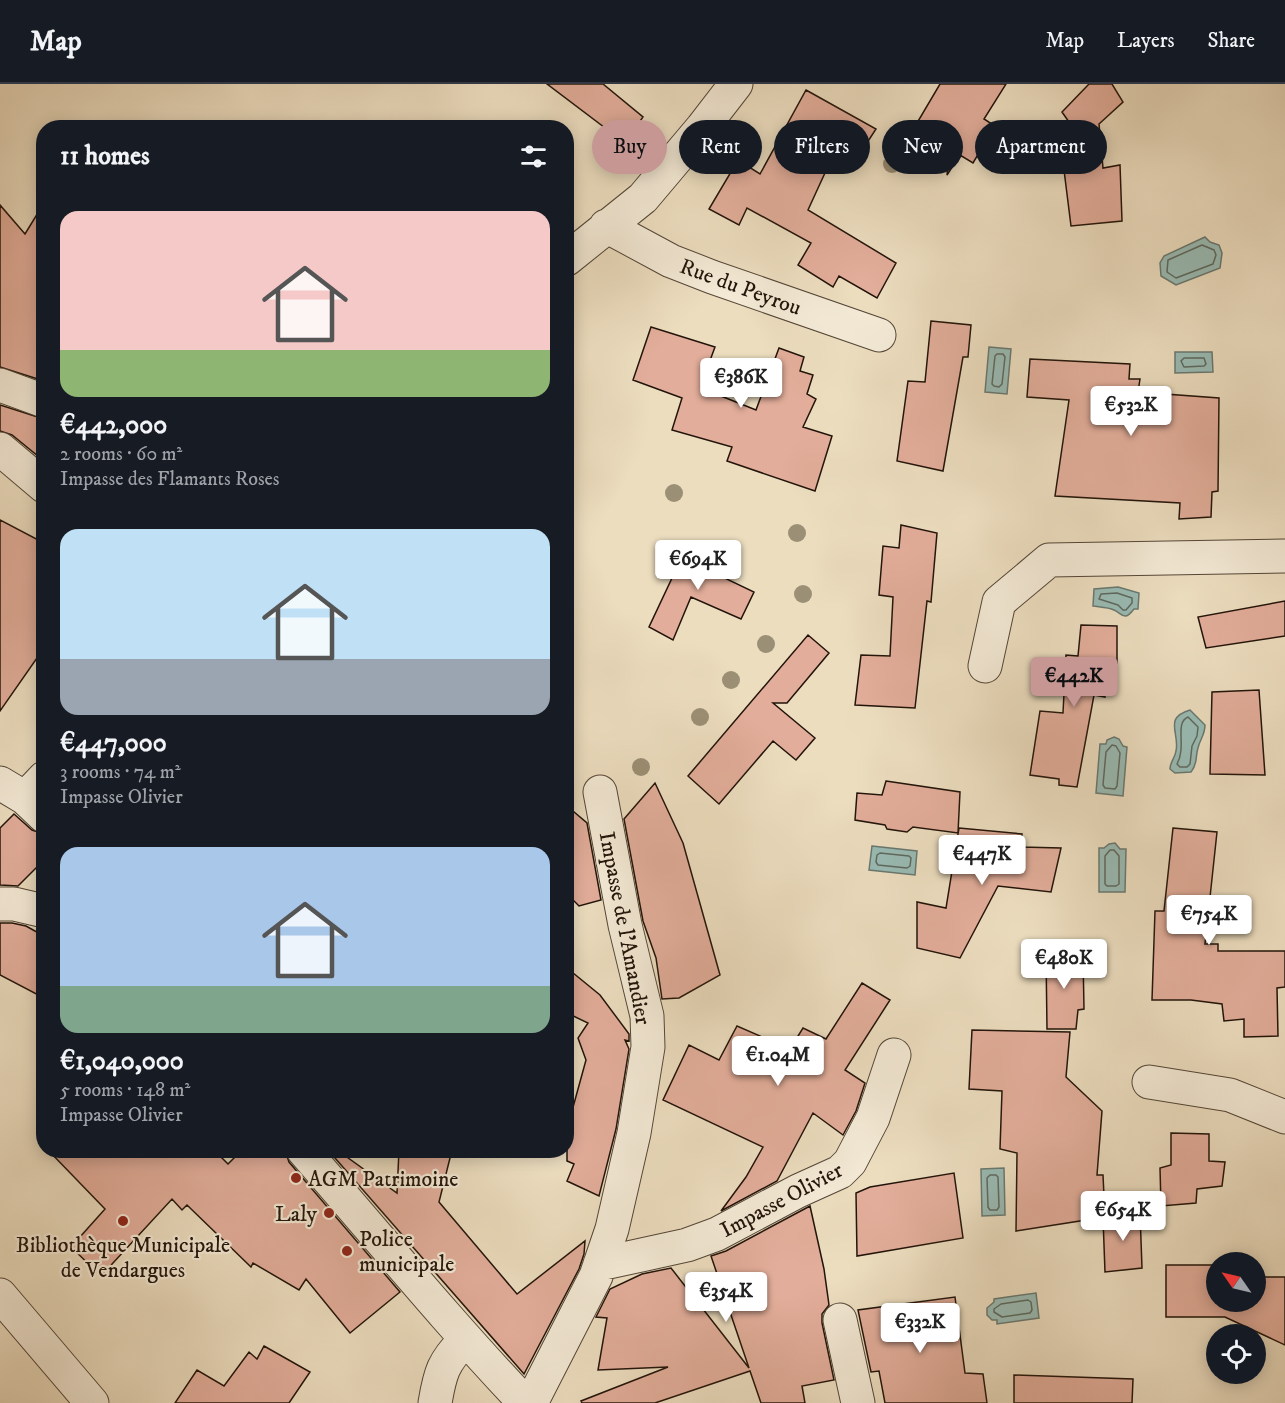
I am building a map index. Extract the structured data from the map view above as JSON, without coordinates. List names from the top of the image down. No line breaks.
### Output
{"streets":{"street":["Rue du Peyrou","Impasse de l'Amandier","Impasse Olivier"]},"crossings":[["Impasse de l'Amandier","Impasse Olivier"]],"places":["AGM Patrimoine","Laly","Bibliothèque Municipale de Vendargues","Police municipale"],"north":"top left","page":{"header":"Map","nav":["Map","Layers","Share"],"chip":["Buy","Rent","Filters","New","Apartment"],"heading":"11 homes","list":[{"name":"€442,000","note":"2 rooms · 60 m² · Impasse des Flamants Roses"},{"name":"€447,000","note":"3 rooms · 74 m² · Impasse Olivier"},{"name":"€1,040,000","note":"5 rooms · 148 m² · Impasse Olivier"}],"price":["€386K","€532K","€694K","€442K","€447K","€754K","€480K","€1.04M","€654K","€354K","€332K"]}}
